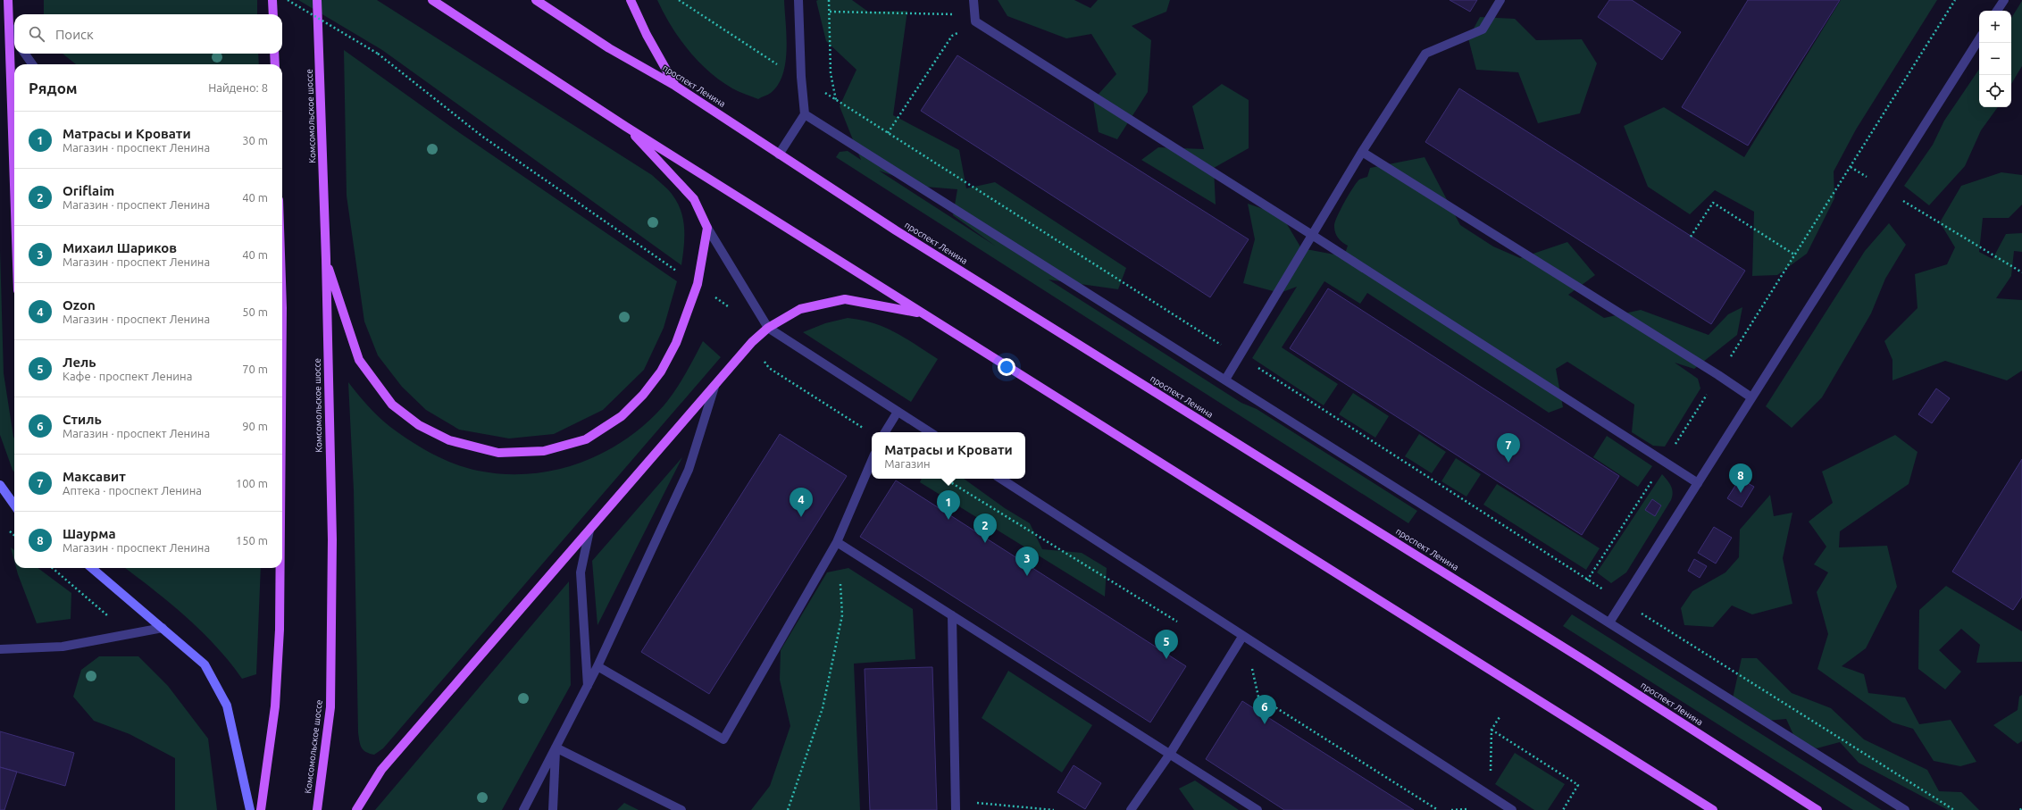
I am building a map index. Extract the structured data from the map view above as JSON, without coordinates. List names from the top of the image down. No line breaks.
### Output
{"streets":{"main road":["проспект Ленина","Комсомольское шоссе"]},"page":{"map_buttons":["+","−"],"search":"Поиск","heading":["Рядом","Найдено: 8"],"list":[{"mark":"1","name":"Матрасы и Кровати","note":"Магазин · проспект Ленина","value":"30 m"},{"mark":"2","name":"Oriflaim","note":"Магазин · проспект Ленина","value":"40 m"},{"mark":"3","name":"Михаил Шариков","note":"Магазин · проспект Ленина","value":"40 m"},{"mark":"4","name":"Ozon","note":"Магазин · проспект Ленина","value":"50 m"},{"mark":"5","name":"Лель","note":"Кафе · проспект Ленина","value":"70 m"},{"mark":"6","name":"Стиль","note":"Магазин · проспект Ленина","value":"90 m"},{"mark":"7","name":"Максавит","note":"Аптека · проспект Ленина","value":"100 m"},{"mark":"8","name":"Шаурма","note":"Магазин · проспект Ленина","value":"150 m"}],"popup":["Матрасы и Кровати","Магазин"],"pins":["7","8","4","1","2","3","5","6"]}}
